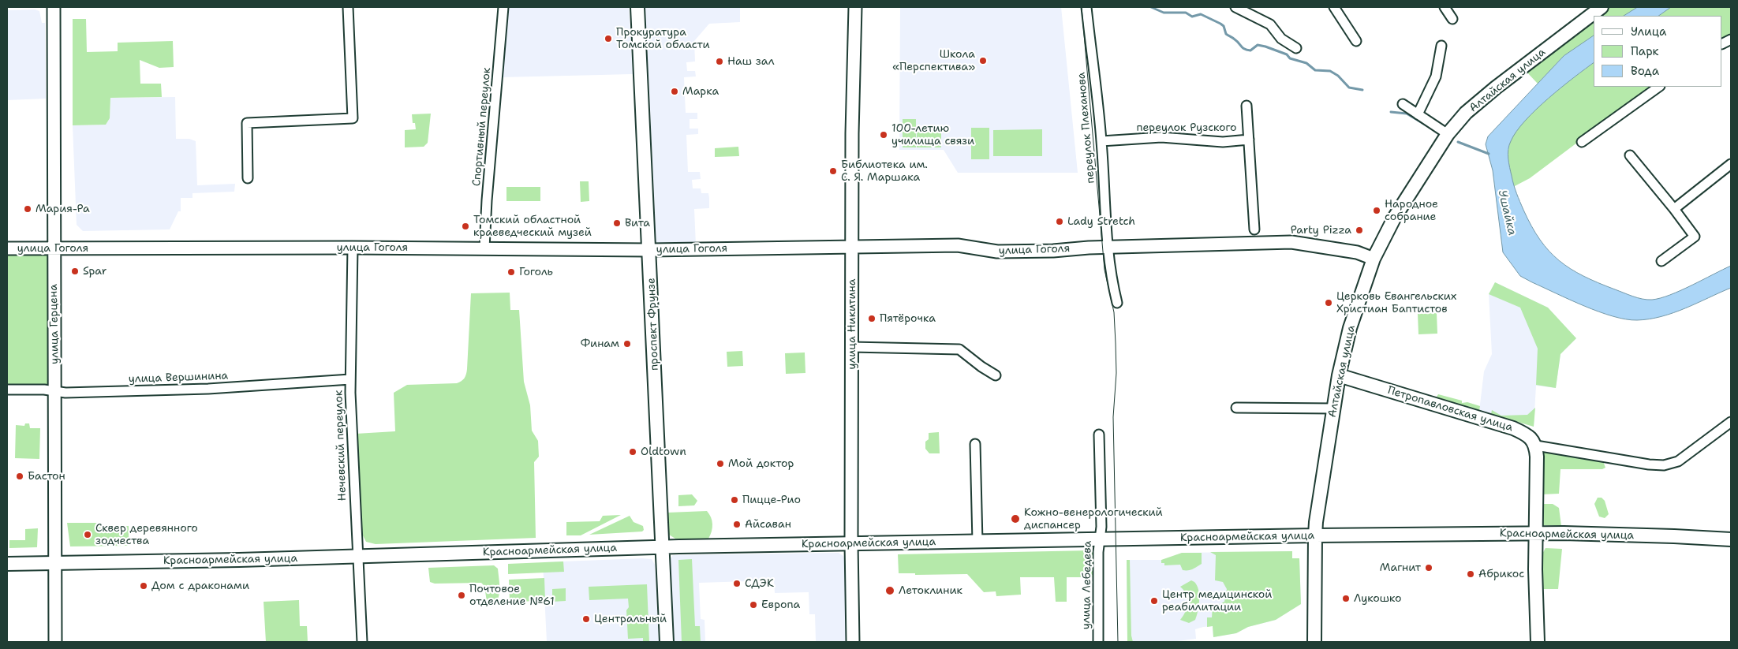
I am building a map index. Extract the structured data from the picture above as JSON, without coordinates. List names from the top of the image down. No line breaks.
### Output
{"streets":{"main road":["Алтайская улица","проспект Фрунзе","Петропавловская улица","Красноармейская улица"],"street":["Спортивный переулок","переулок Плеханова","переулок Рузского","улица Гоголя","улица Герцена","улица Никитина","улица Вершинина","Нечевский переулок","улица Лебедева"]},"crossings":[["Алтайская улица","улица Гоголя"],["Алтайская улица","Петропавловская улица"],["Алтайская улица","Красноармейская улица"],["Спортивный переулок","улица Гоголя"],["переулок Плеханова","переулок Рузского"],["переулок Плеханова","улица Гоголя"],["улица Гоголя","улица Герцена"],["улица Гоголя","проспект Фрунзе"],["улица Гоголя","улица Никитина"],["улица Гоголя","Нечевский переулок"],["улица Герцена","улица Вершинина"],["улица Герцена","Красноармейская улица"],["проспект Фрунзе","Красноармейская улица"],["улица Никитина","Красноармейская улица"],["улица Вершинина","Нечевский переулок"],["Нечевский переулок","Красноармейская улица"],["Красноармейская улица","улица Лебедева"]],"water":["Ушайка"],"places":["Прокуратура Томской области","Школа «Перспектива»","Наш зал","Марка","100-летию училища связи","Библиотека им. С. Я. Маршака","Мария-Ра","Народное собрание","Lady Stretch","Вита","Томский областной краеведческий музей","Party Pizza","Spar","Гоголь","Церковь Евангельских Христиан Баптистов","Пятёрочка","Финам","Oldtown","Мой доктор","Бастон","Пицце-Рио","Кожно-венерологический диспансер","Айсаван","Сквер деревянного зодчества","Магнит","Абрикос","СДЭК","Дом с драконами","Летоклиник","Почтовое отделение №61","Лукошко","Центр медицинской реабилитации","Европа","Центральный"],"legend":["Улица","Парк","Вода"]}
